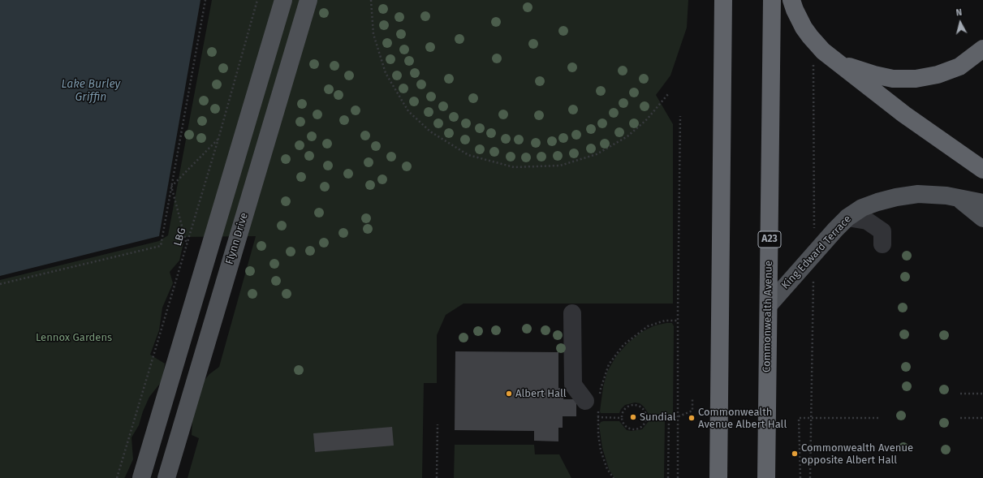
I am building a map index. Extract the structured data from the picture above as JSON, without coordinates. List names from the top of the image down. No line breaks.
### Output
{"streets":{"highway":["A23","Commonwealth Avenue"],"main road":["Flynn Drive","King Edward Terrace"],"path":["LBG"]},"crossings":[["King Edward Terrace","Commonwealth Avenue"]],"water":["Lake Burley Griffin"],"parks":["Lennox Gardens"],"places":["Albert Hall","Sundial","Commonwealth Avenue Albert Hall","Commonwealth Avenue opposite Albert Hall"],"north":"top"}
